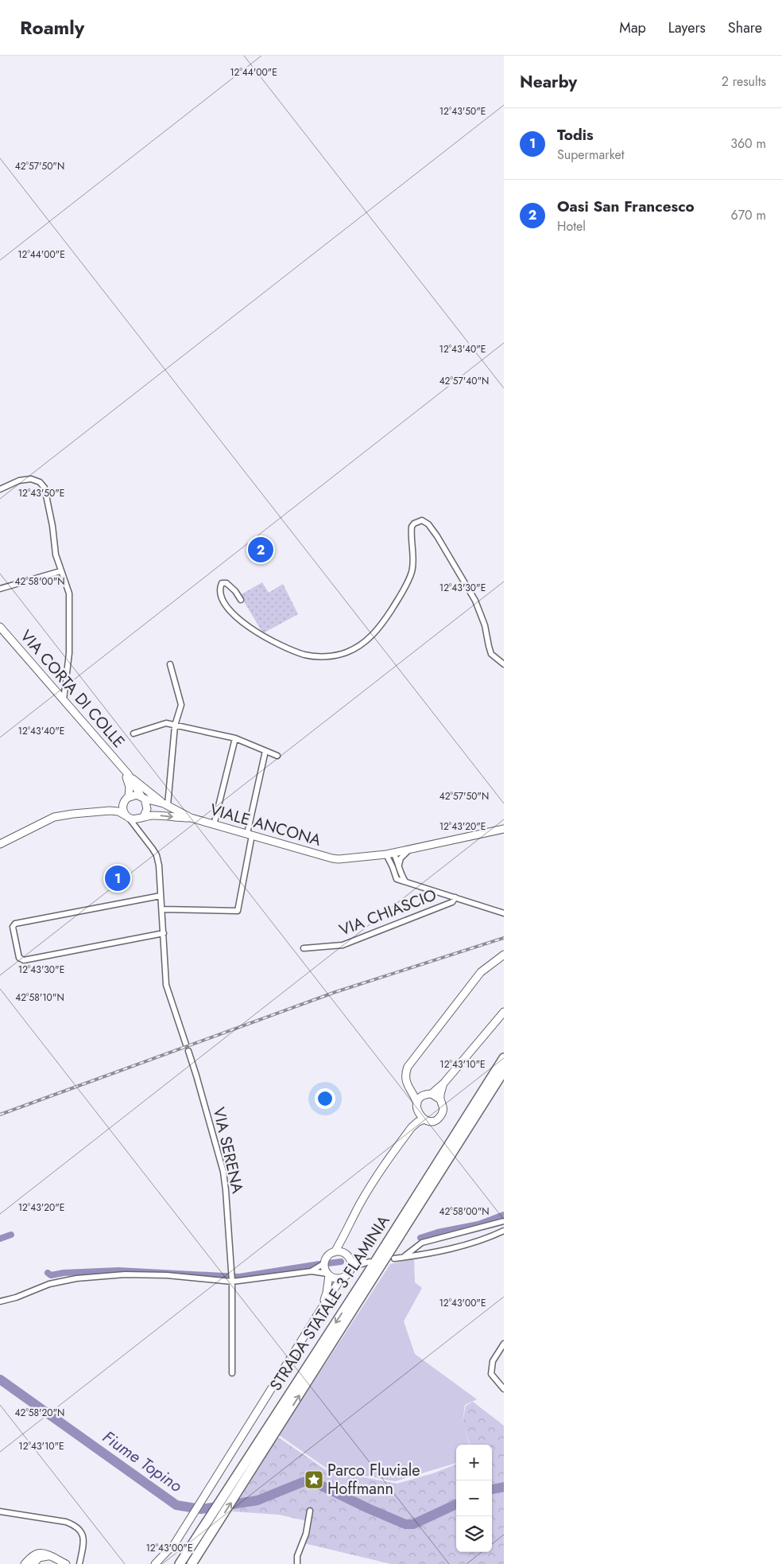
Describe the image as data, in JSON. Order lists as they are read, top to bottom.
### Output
{
  "streets": {
    "highway": ["STRADA STATALE 3 FLAMINIA"],
    "main road": ["VIA CORTA DI COLLE", "VIALE ANCONA"],
    "street": ["VIA CHIASCIO", "VIA SERENA"]
  },
  "crossings": [
    ["VIA CORTA DI COLLE", "VIALE ANCONA"]
  ],
  "water": ["Fiume Topino"],
  "places": {
    "place": ["Parco Fluviale Hoffmann"]
  },
  "page": {
    "header": "Roamly",
    "nav": ["Map", "Layers", "Share"],
    "heading": ["Nearby", "2 results"],
    "list": [
      {
        "mark": "1",
        "name": "Todis",
        "note": "Supermarket",
        "value": "360 m"
      },
      {
        "mark": "2",
        "name": "Oasi San Francesco",
        "note": "Hotel",
        "value": "670 m"
      }
    ],
    "pins": ["2", "1"],
    "map_buttons": ["+", "−"]
  },
  "coordinates": [
    "12°44'00\"E",
    "12°43'50\"E",
    "42°57'50\"N",
    "12°43'40\"E",
    "42°57'40\"N",
    "42°58'00\"N",
    "12°43'30\"E",
    "12°43'20\"E",
    "42°58'10\"N",
    "12°43'10\"E",
    "12°43'00\"E",
    "42°58'20\"N"
  ]
}
